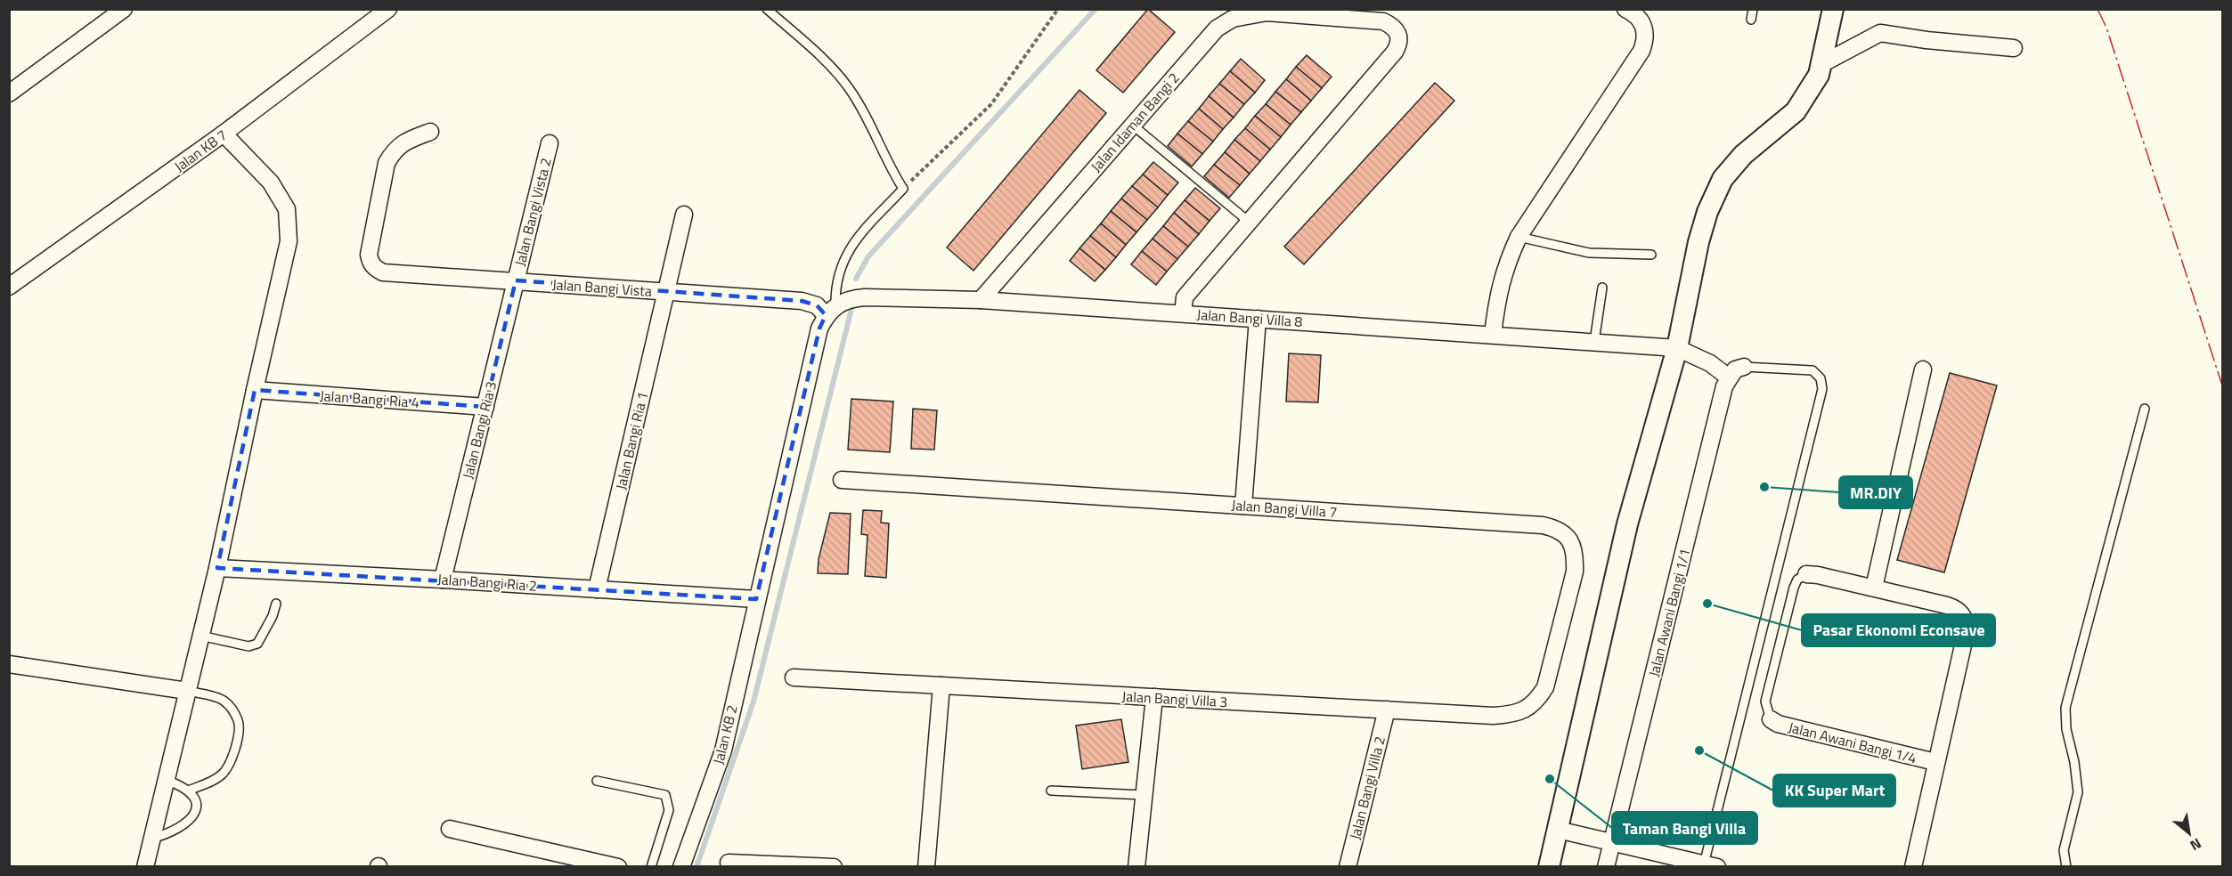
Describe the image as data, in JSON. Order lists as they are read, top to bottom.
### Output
{
  "streets": {
    "street": [
      "Jalan Idaman Bangi 2",
      "Jalan KB 7",
      "Jalan Bangi Vista 2",
      "Jalan Bangi Vista",
      "Jalan Bangi Villa 8",
      "Jalan Bangi Ria 4",
      "Jalan Bangi Ria 3",
      "Jalan Bangi Ria 1",
      "Jalan Bangi Villa 7",
      "Jalan Bangi Ria 2",
      "Jalan Awani Bangi 1/1",
      "Jalan Bangi Villa 3",
      "Jalan KB 2",
      "Jalan Awani Bangi 1/4",
      "Jalan Bangi Villa 2"
    ]
  },
  "crossings": [
    ["Jalan Idaman Bangi 2", "Jalan Bangi Villa 8"],
    ["Jalan Bangi Vista 2", "Jalan Bangi Vista"],
    ["Jalan Bangi Vista 2", "Jalan Bangi Ria 3"],
    ["Jalan Bangi Vista", "Jalan Bangi Villa 8"],
    ["Jalan Bangi Vista", "Jalan Bangi Ria 3"],
    ["Jalan Bangi Vista", "Jalan Bangi Ria 1"],
    ["Jalan Bangi Vista", "Jalan KB 2"],
    ["Jalan Bangi Villa 8", "Jalan KB 2"],
    ["Jalan Bangi Ria 4", "Jalan Bangi Ria 3"],
    ["Jalan Bangi Ria 3", "Jalan Bangi Ria 2"],
    ["Jalan Bangi Ria 1", "Jalan Bangi Ria 2"],
    ["Jalan Bangi Villa 7", "Jalan Bangi Villa 3"],
    ["Jalan Bangi Ria 2", "Jalan KB 2"],
    ["Jalan Bangi Villa 3", "Jalan Bangi Villa 2"]
  ],
  "places": [
    "MR.DIY",
    "Pasar Ekonomi Econsave",
    "KK Super Mart",
    "Taman Bangi Villa"
  ],
  "north": "bottom right"
}
